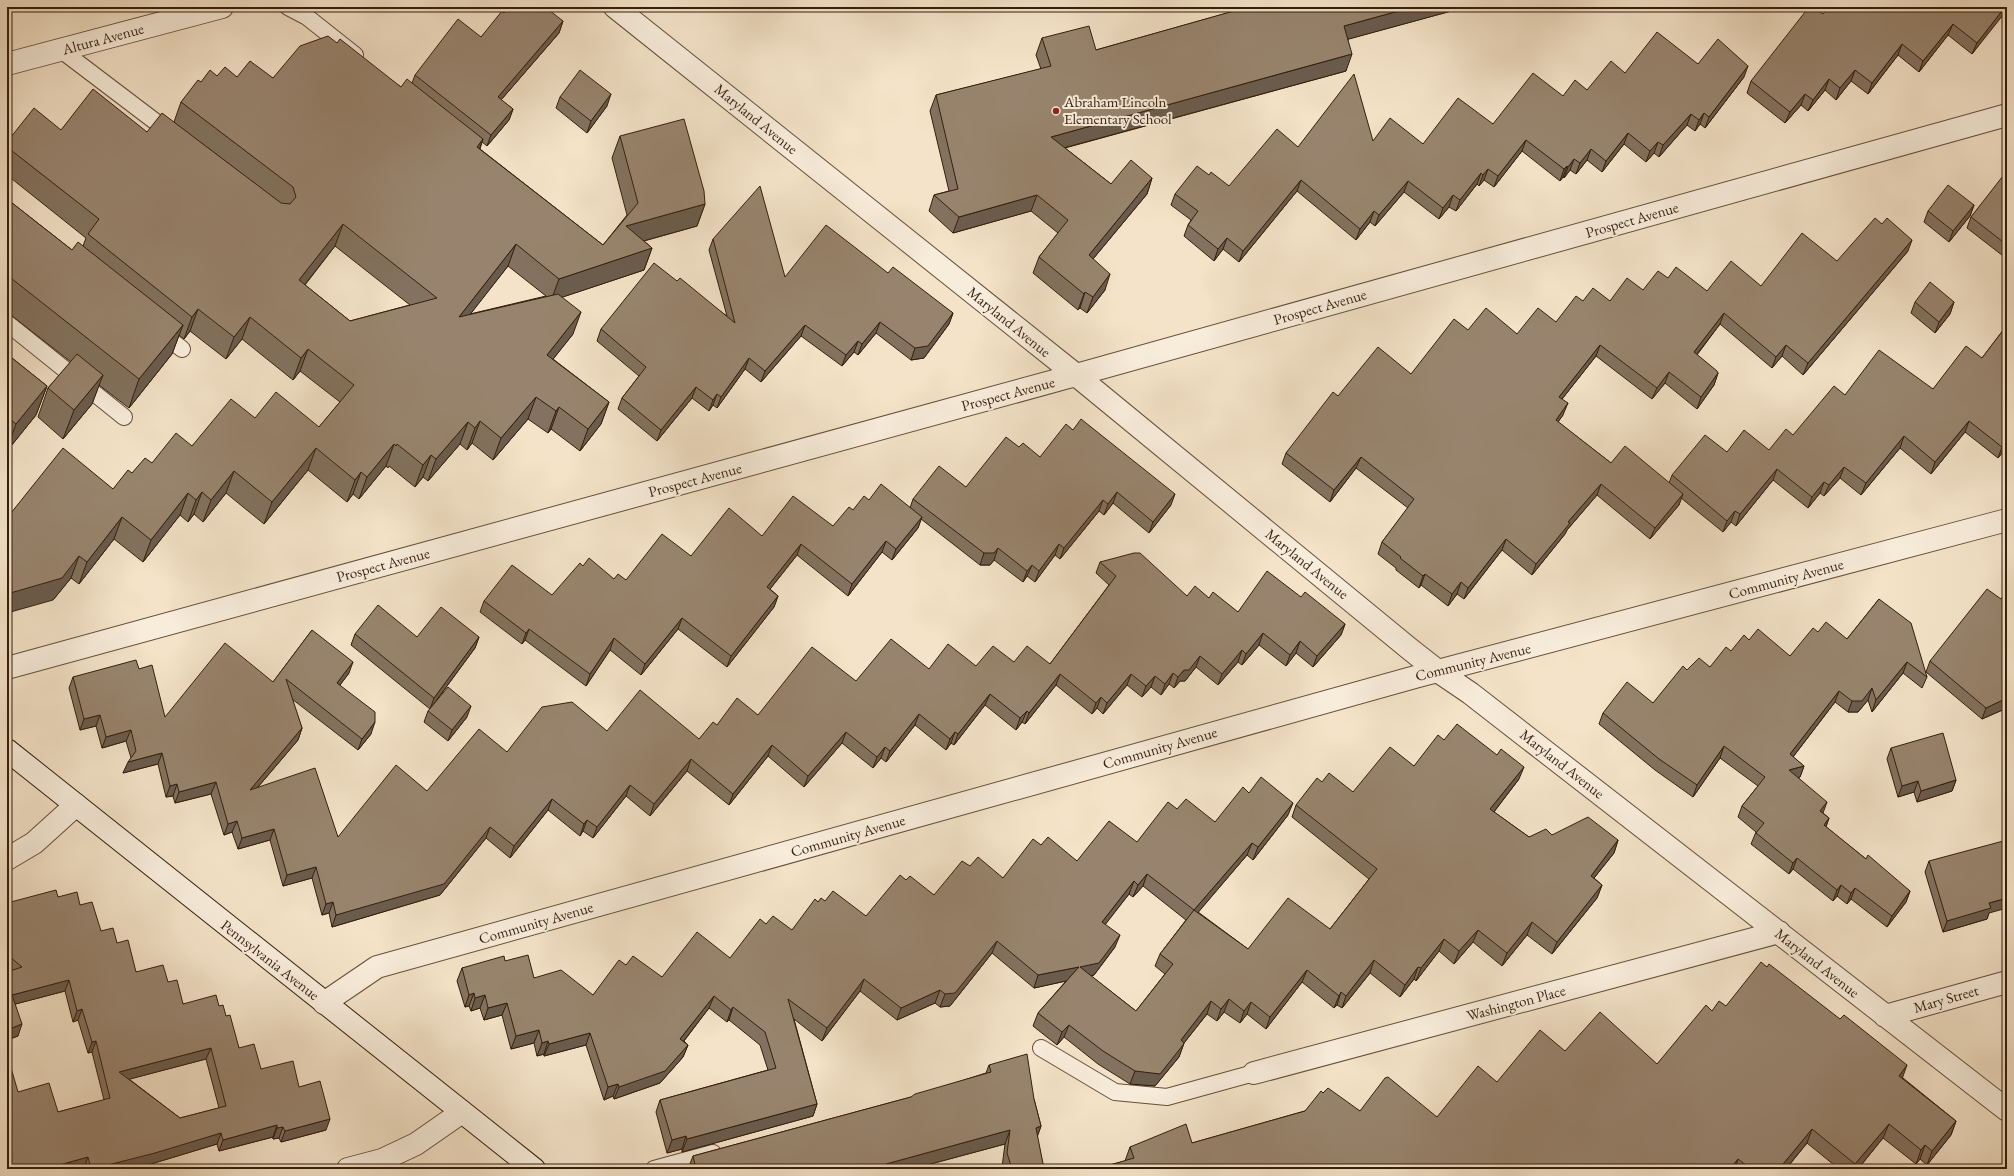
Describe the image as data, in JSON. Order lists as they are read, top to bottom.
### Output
{
  "streets": {
    "street": [
      "Altura Avenue",
      "Maryland Avenue",
      "Prospect Avenue",
      "Community Avenue",
      "Pennsylvania Avenue",
      "Mary Street",
      "Washington Place"
    ]
  },
  "crossings": [
    ["Maryland Avenue", "Prospect Avenue"],
    ["Maryland Avenue", "Community Avenue"],
    ["Maryland Avenue", "Mary Street"],
    ["Maryland Avenue", "Washington Place"],
    ["Community Avenue", "Pennsylvania Avenue"]
  ],
  "places": ["Abraham Lincoln Elementary School"]
}
